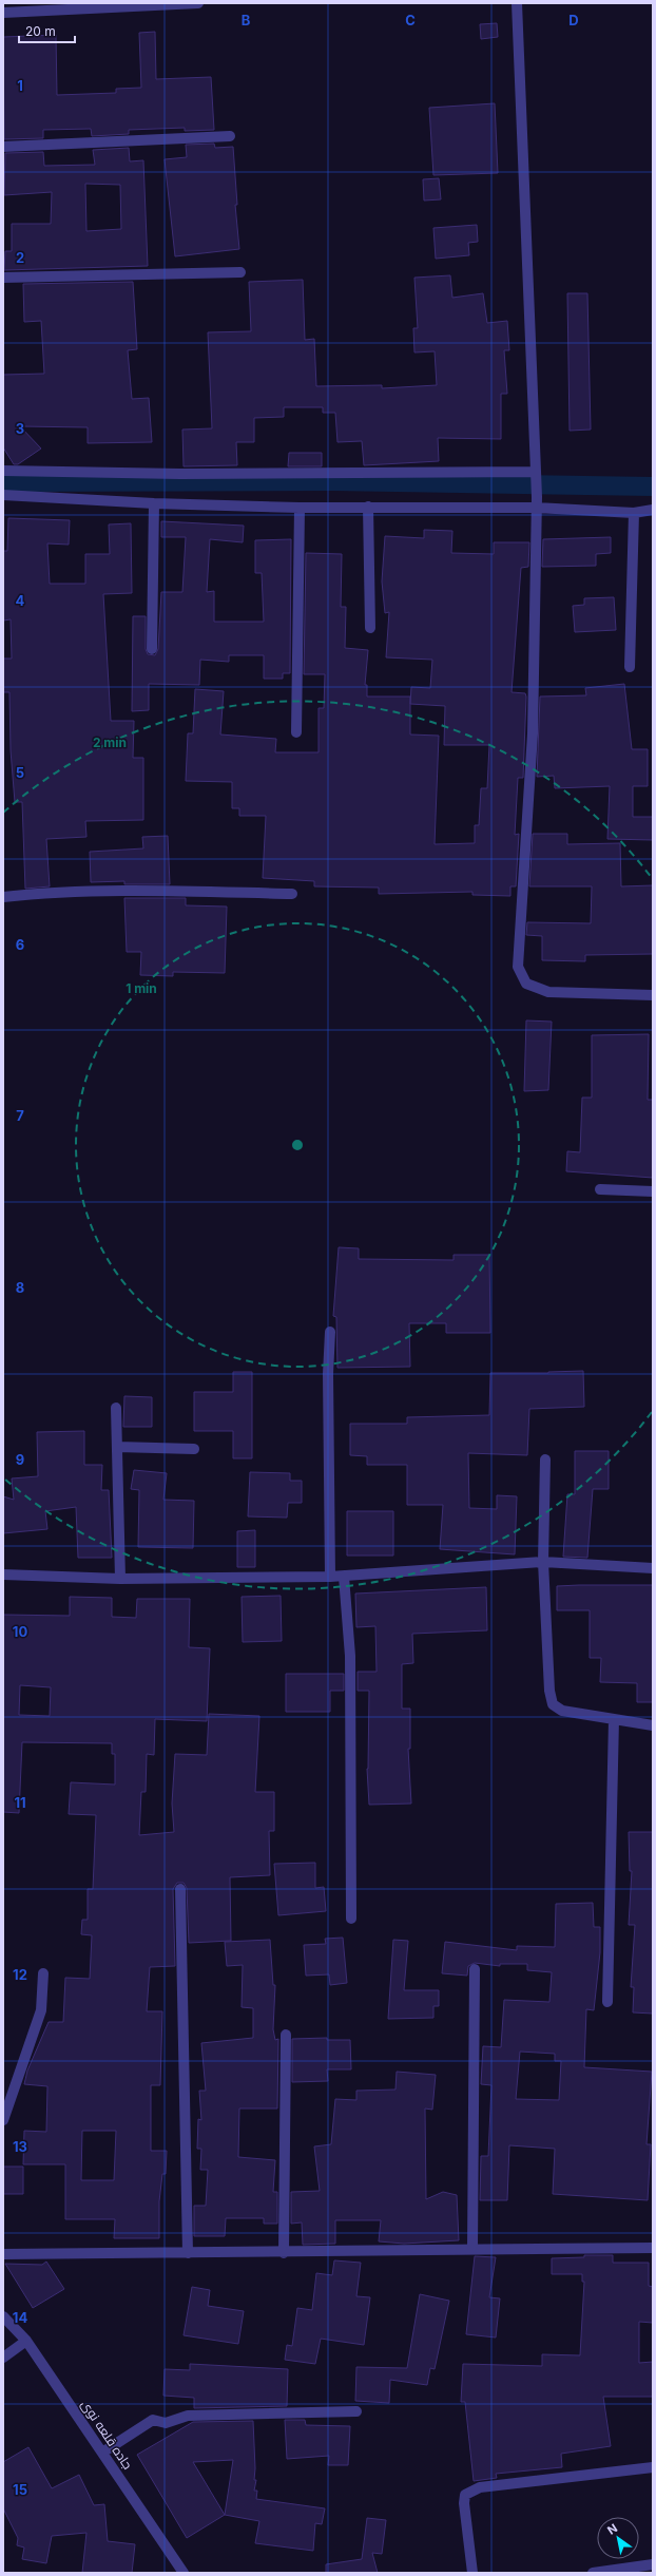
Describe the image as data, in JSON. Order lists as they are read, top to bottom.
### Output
{
  "streets": {
    "street": ["جاده قلعه نوی"]
  },
  "scale_bar": "20 m",
  "north": "top left",
  "grid": {
    "columns": ["B", "C", "D"],
    "rows": [
      "1",
      "2",
      "3",
      "4",
      "5",
      "6",
      "7",
      "8",
      "9",
      "10",
      "11",
      "12",
      "13",
      "14",
      "15"
    ]
  },
  "rings": ["2 min", "1 min"]
}
